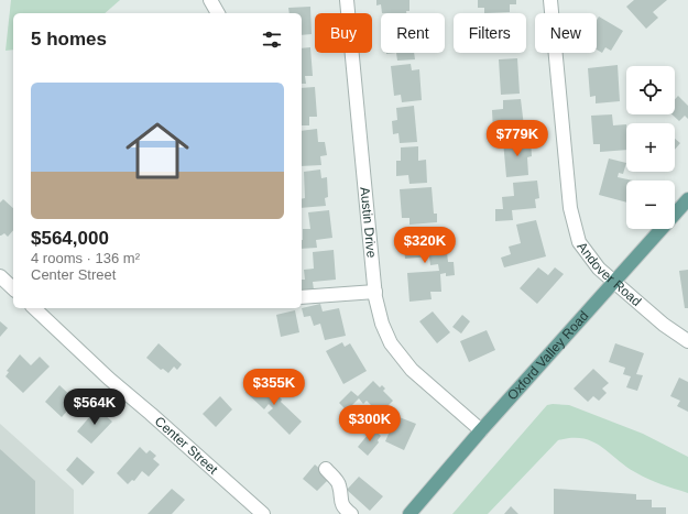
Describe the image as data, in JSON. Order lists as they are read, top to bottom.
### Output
{
  "streets": {
    "main road": ["Oxford Valley Road"],
    "street": ["Austin Drive", "Andover Road", "Center Street"]
  },
  "crossings": [
    ["Austin Drive", "Oxford Valley Road"],
    ["Andover Road", "Oxford Valley Road"]
  ],
  "page": {
    "chip": [
      "Buy",
      "Rent",
      "Filters",
      "New"
    ],
    "heading": "5 homes",
    "map_buttons": ["+", "−"],
    "list": [
      {
        "name": "$564,000",
        "note": "4 rooms · 136 m² · Center Street"
      }
    ],
    "price": [
      "$779K",
      "$320K",
      "$355K",
      "$564K",
      "$300K"
    ]
  }
}
